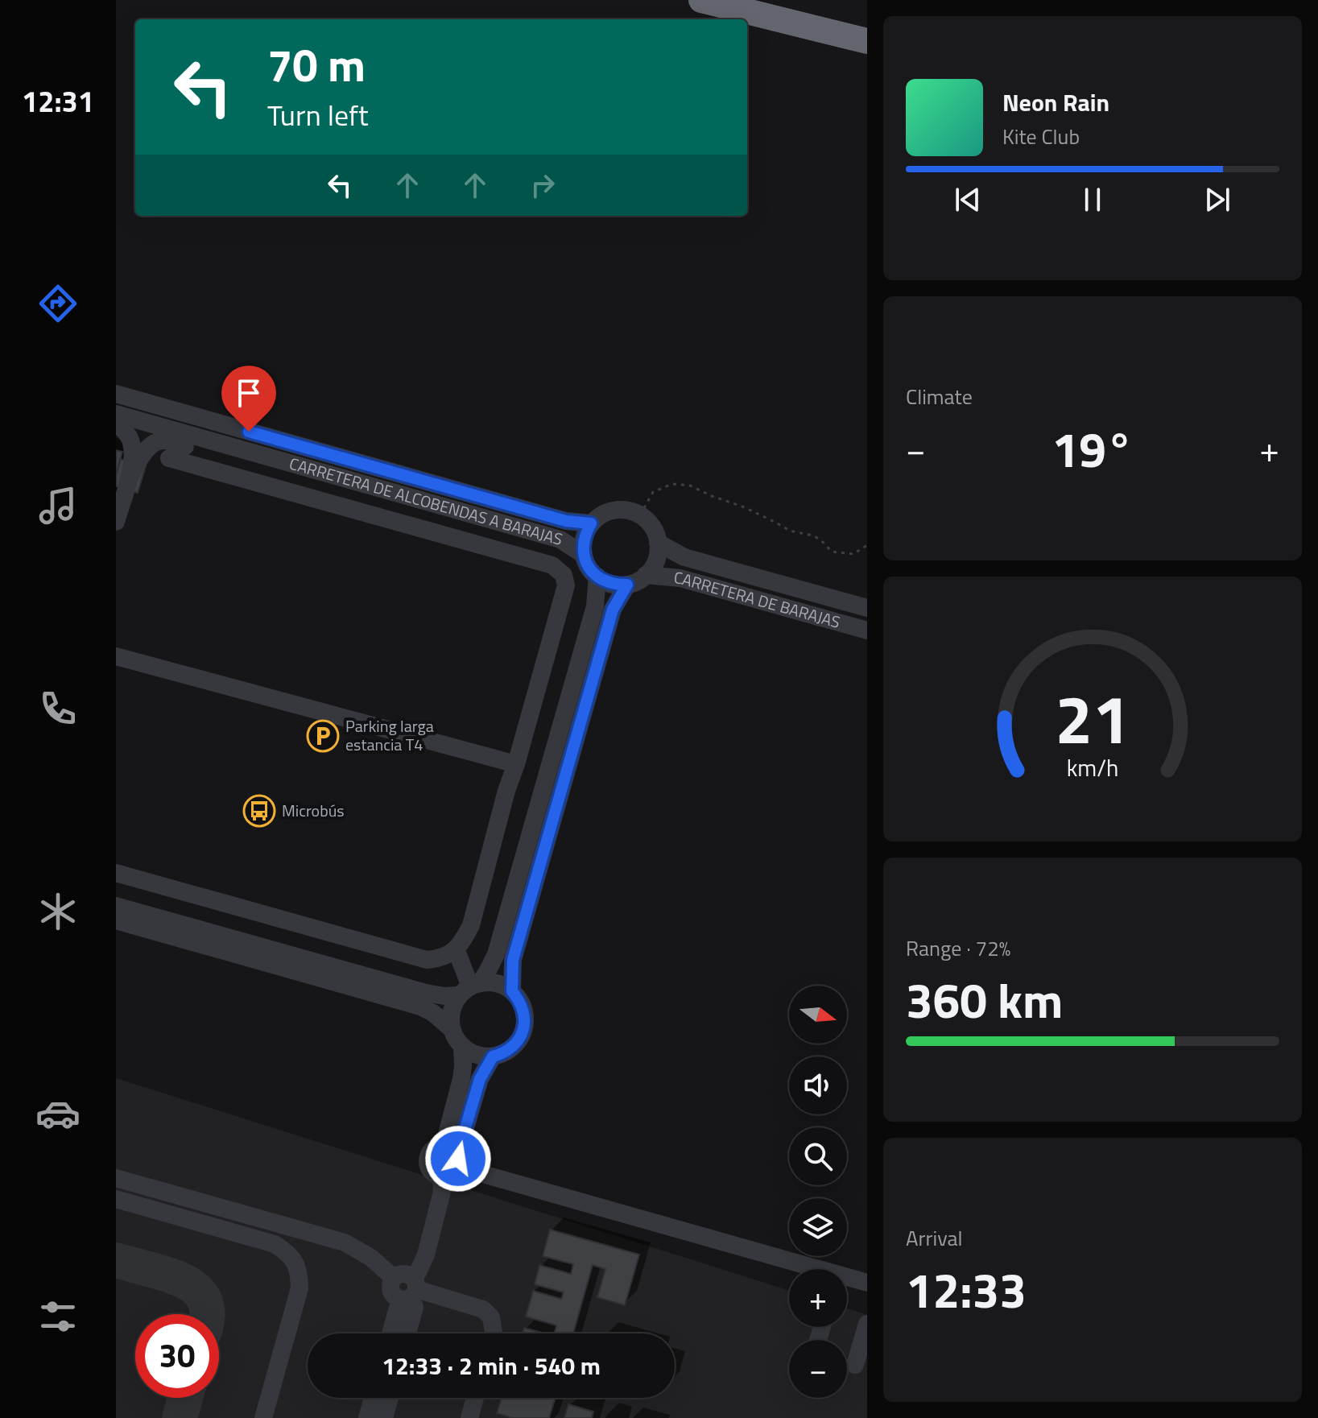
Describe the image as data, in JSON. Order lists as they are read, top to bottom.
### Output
{
  "streets": {
    "street": ["CARRETERA DE ALCOBENDAS A BARAJAS", "CARRETERA DE BARAJAS"]
  },
  "crossings": [
    ["CARRETERA DE ALCOBENDAS A BARAJAS", "CARRETERA DE BARAJAS"]
  ],
  "places": {
    "parking": ["Parking larga estancia T4"],
    "bus stop": ["Microbús"]
  },
  "north": "right",
  "page": {
    "tabs": "12:31",
    "turn": ["70 m", "Turn left"],
    "song": ["Neon Rain", "Kite Club"],
    "tile": [
      "Climate",
      ["Range · 72%", "360 km"],
      ["Arrival", "12:33"]
    ],
    "heat": ["−", "19°", "+"],
    "map_buttons": ["+", "−"],
    "limit": "30",
    "trip": "12:33 · 2 min · 540 m",
    "gauge": ["21", "km/h"]
  }
}
